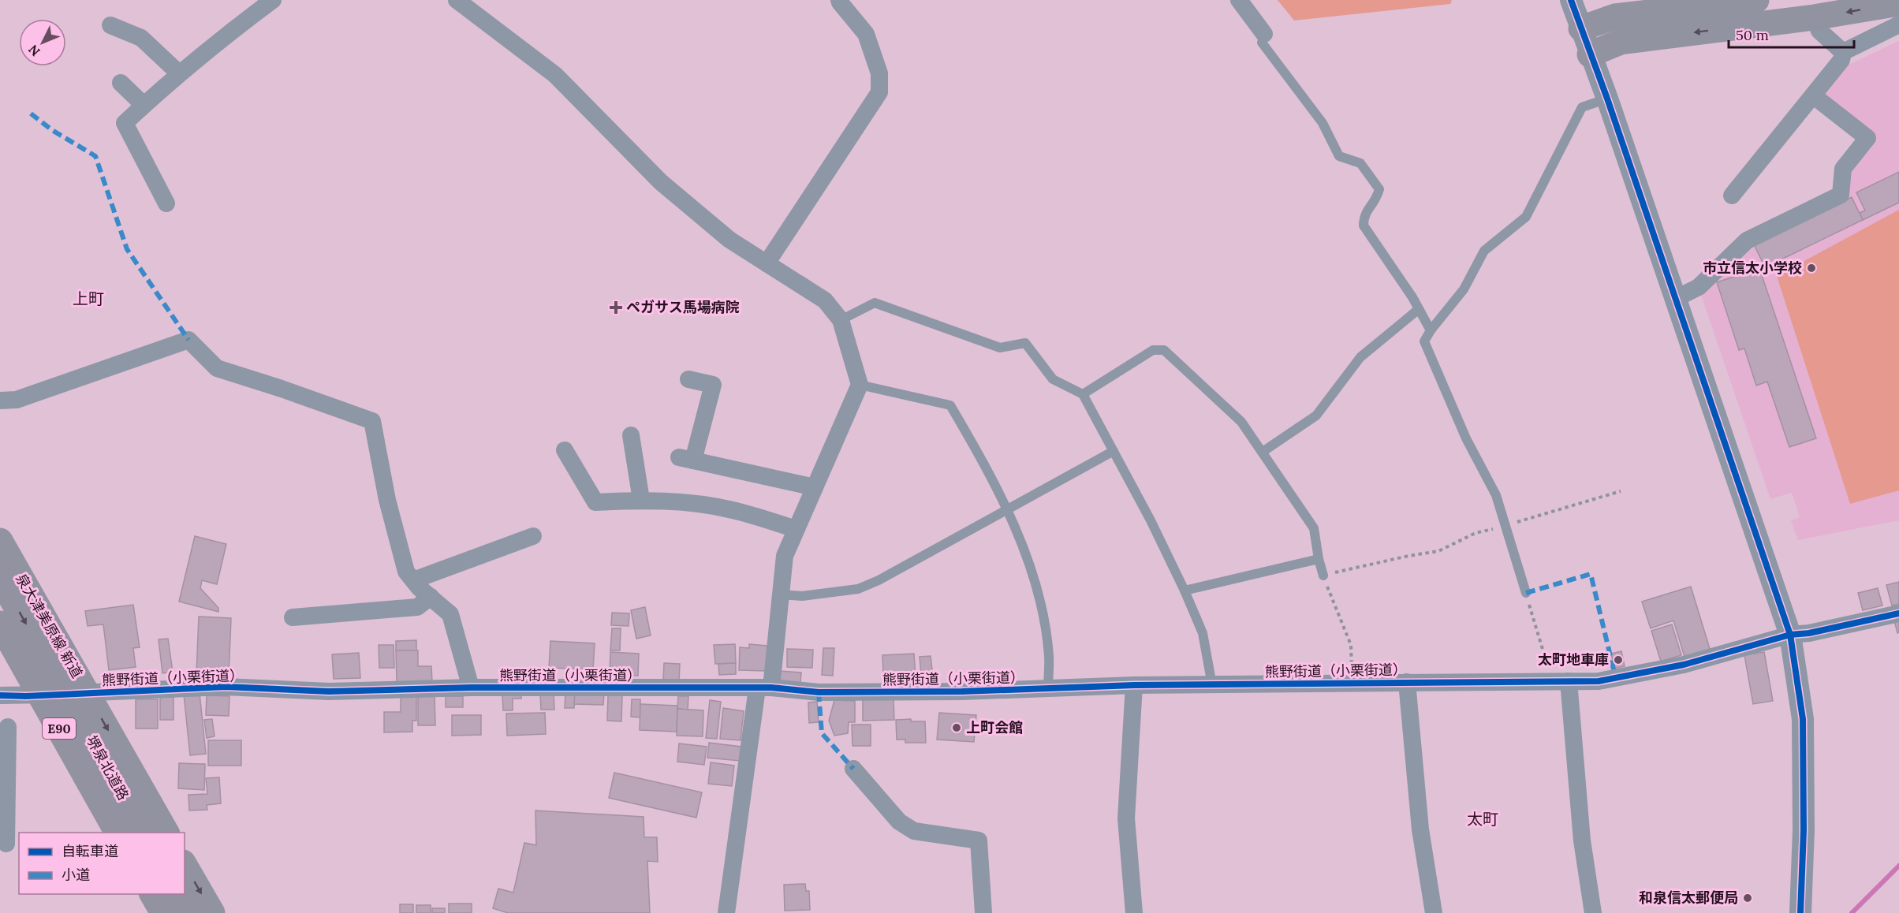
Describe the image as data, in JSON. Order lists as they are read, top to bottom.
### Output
{
  "streets": {
    "highway": ["E90", "堺泉北道路"],
    "main road": ["泉大津美原線 新道"],
    "street": ["熊野街道（小栗街道）"]
  },
  "crossings": [
    ["泉大津美原線 新道", "熊野街道（小栗街道）"]
  ],
  "districts": ["上町", "太町"],
  "places": {
    "other": [
      "市立信太小学校",
      "太町地車庫",
      "上町会館",
      "和泉信太郵便局"
    ],
    "health": ["ペガサス馬場病院"]
  },
  "legend": ["自転車道", "小道"],
  "scale_bar": "50 m",
  "north": "bottom left"
}
